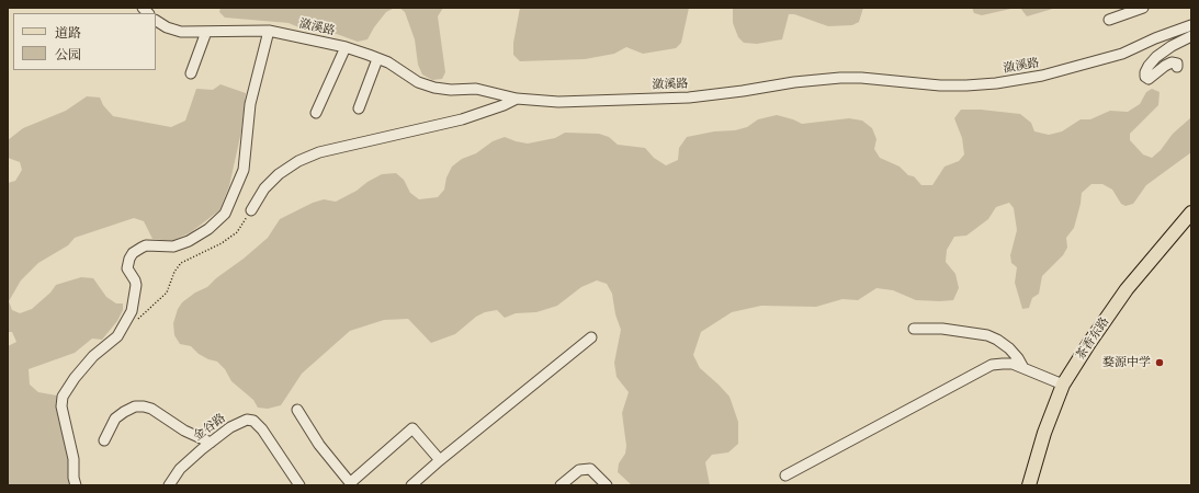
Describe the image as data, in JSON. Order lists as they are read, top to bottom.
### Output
{
  "streets": {
    "main road": ["茶香东路"],
    "street": ["潋溪路", "金谷路"]
  },
  "places": ["婺源中学"],
  "legend": ["道路", "公园"]
}
